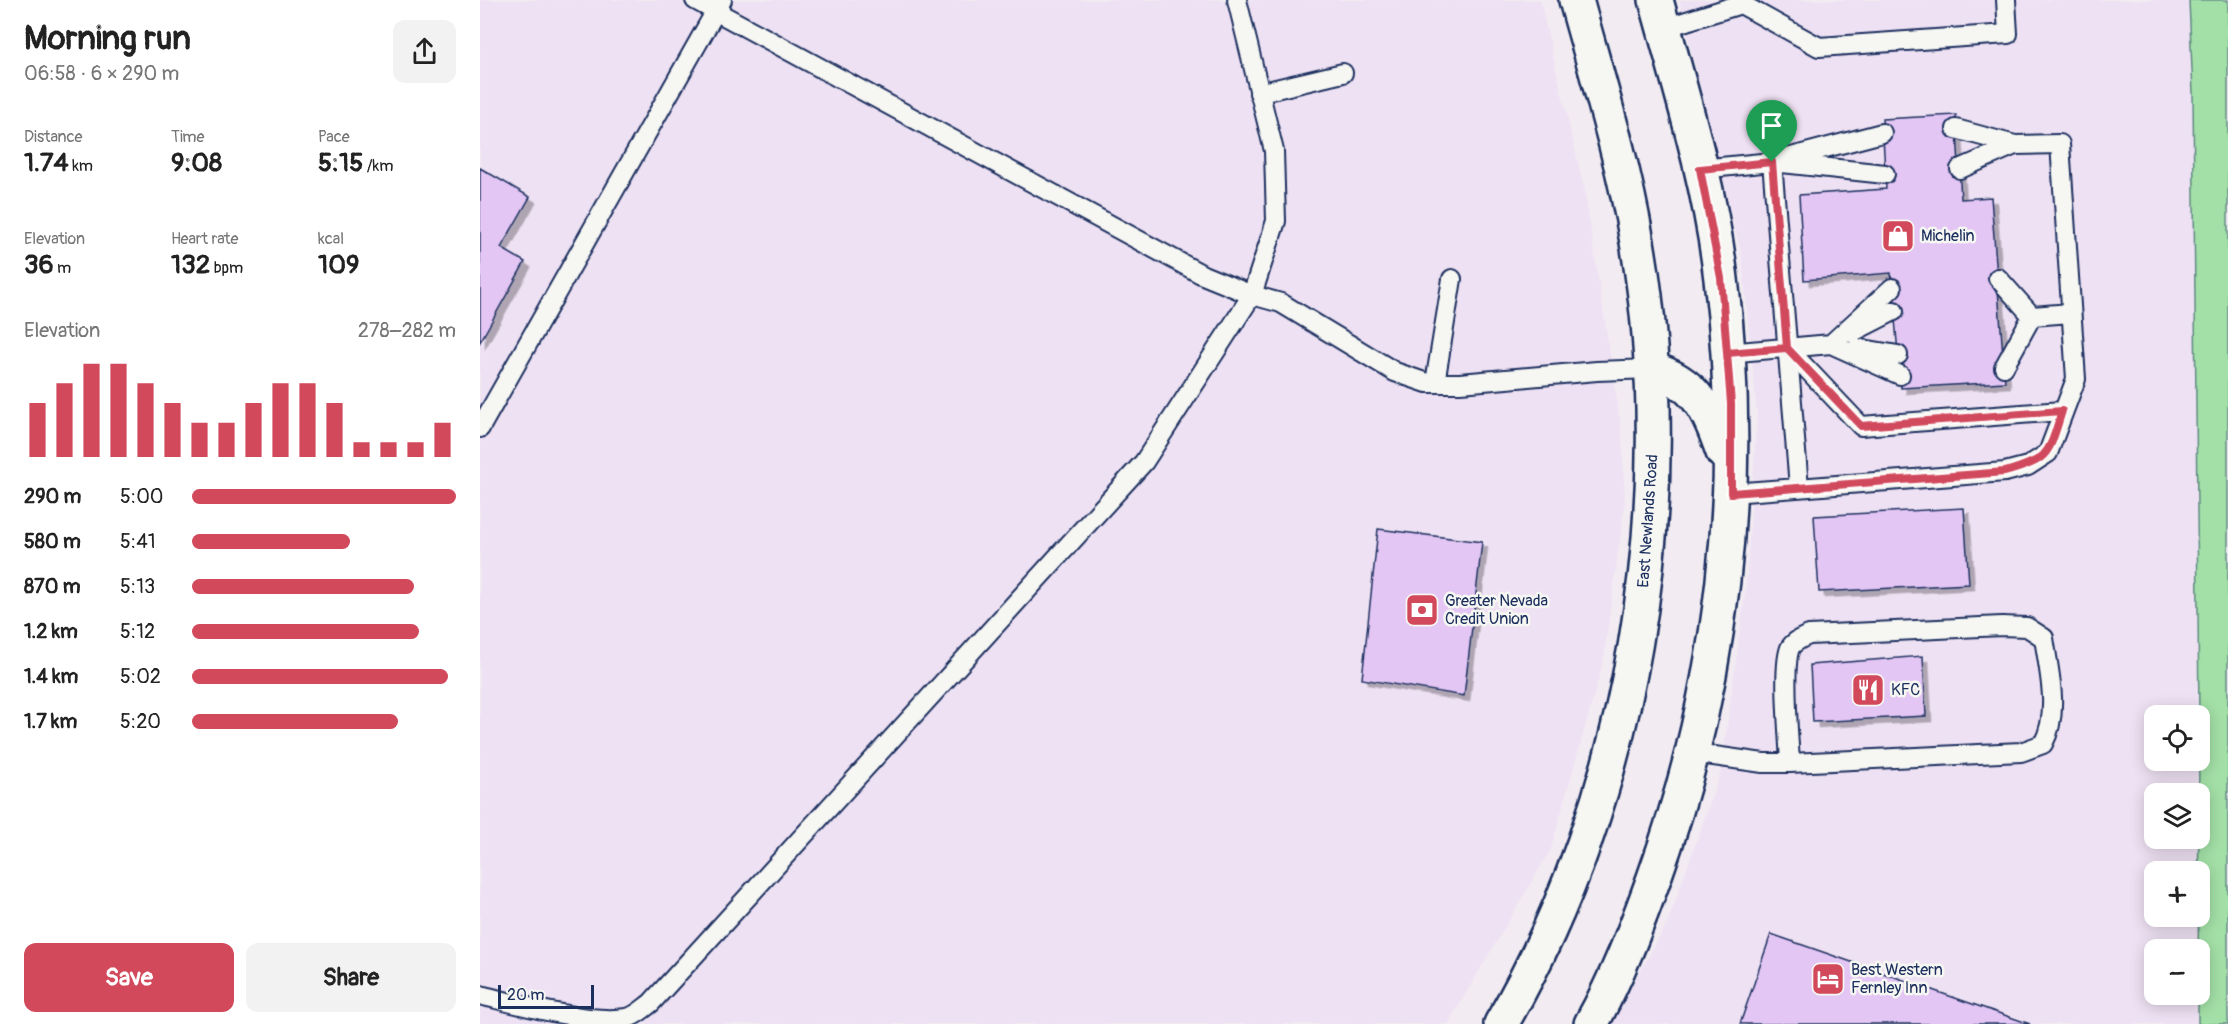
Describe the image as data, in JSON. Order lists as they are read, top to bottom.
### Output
{
  "streets": {
    "street": ["East Newlands Road"]
  },
  "places": {
    "shop": ["Michelin"],
    "bank": ["Greater Nevada Credit Union"],
    "restaurant": ["KFC"],
    "hotel": ["Best Western Fernley Inn"]
  },
  "scale_bar": "20 m",
  "page": {
    "heading": ["Morning run", "06:58 · 6 × 290 m"],
    "stats": [
      ["Distance", "1.74 km"],
      ["Time", "9:08"],
      ["Pace", "5:15 /km"],
      ["Elevation", "36 m"],
      ["Heart rate", "132 bpm"],
      ["kcal", "109"]
    ],
    "chart": ["Elevation", "278–282 m"],
    "list": [
      {
        "name": "290 m",
        "note": "5:00"
      },
      {
        "name": "580 m",
        "note": "5:41"
      },
      {
        "name": "870 m",
        "note": "5:13"
      },
      {
        "name": "1.2 km",
        "note": "5:12"
      },
      {
        "name": "1.4 km",
        "note": "5:02"
      },
      {
        "name": "1.7 km",
        "note": "5:20"
      }
    ],
    "map_buttons": ["+", "−"],
    "buttons": ["Save", "Share"],
    "scale": "20 m"
  }
}
